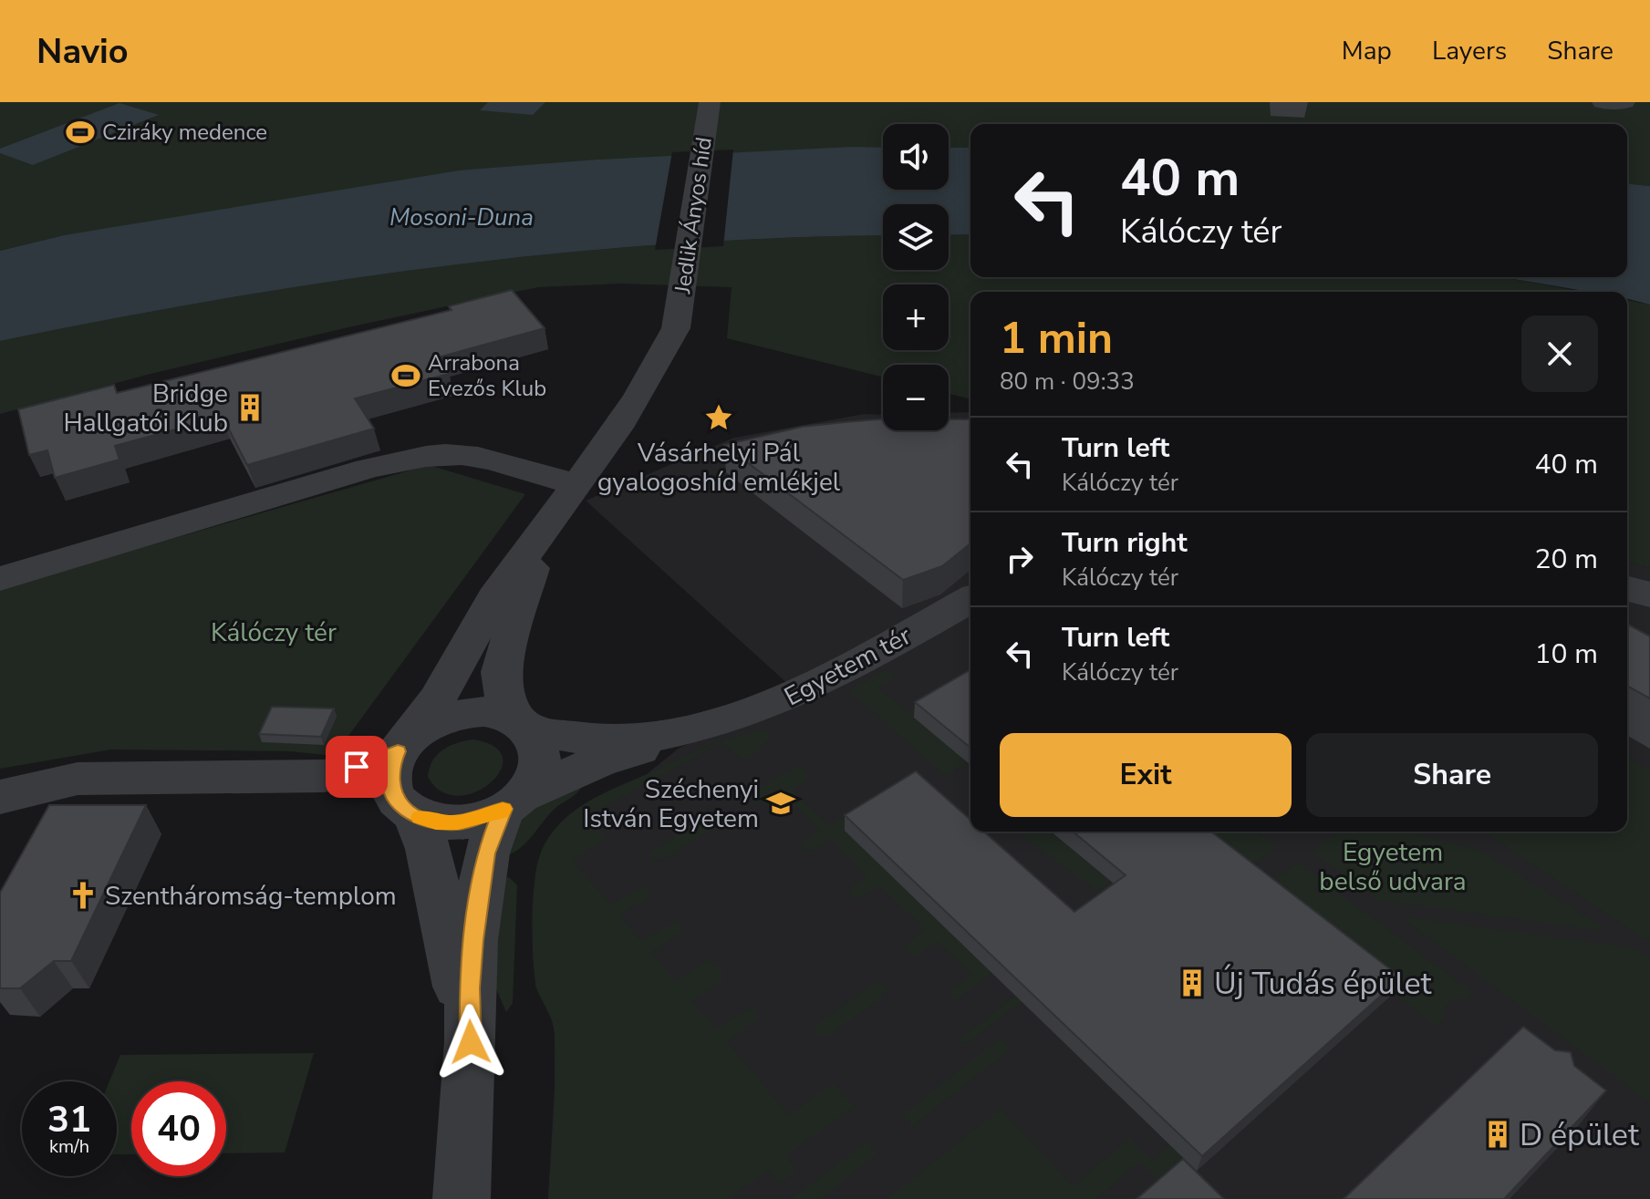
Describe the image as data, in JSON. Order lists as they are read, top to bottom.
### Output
{
  "streets": {
    "street": ["Jedlik Ányos híd", "Egyetem tér"]
  },
  "water": ["Mosoni-Duna"],
  "parks": ["Kálóczy tér", "Egyetem belső udvara"],
  "places": {
    "sports": ["Cziráky medence", "Arrabona Evezős Klub"],
    "building": ["Bridge Hallgatói Klub", "Új Tudás épület", "D épület"],
    "place": ["Vásárhelyi Pál gyalogoshíd emlékjel"],
    "school or university": ["Széchenyi István Egyetem"],
    "church": ["Szentháromság-templom"]
  },
  "page": {
    "header": "Navio",
    "nav": ["Map", "Layers", "Share"],
    "map_buttons": ["+", "−"],
    "turn": ["40 m", "Kálóczy tér"],
    "heading": ["1 min", "80 m · 09:33"],
    "list": [
      {
        "name": "Turn left",
        "note": "Kálóczy tér",
        "value": "40 m"
      },
      {
        "name": "Turn right",
        "note": "Kálóczy tér",
        "value": "20 m"
      },
      {
        "name": "Turn left",
        "note": "Kálóczy tér",
        "value": "10 m"
      }
    ],
    "buttons": ["Exit", "Share"],
    "speed": "31 km/h",
    "limit": "40"
  }
}
